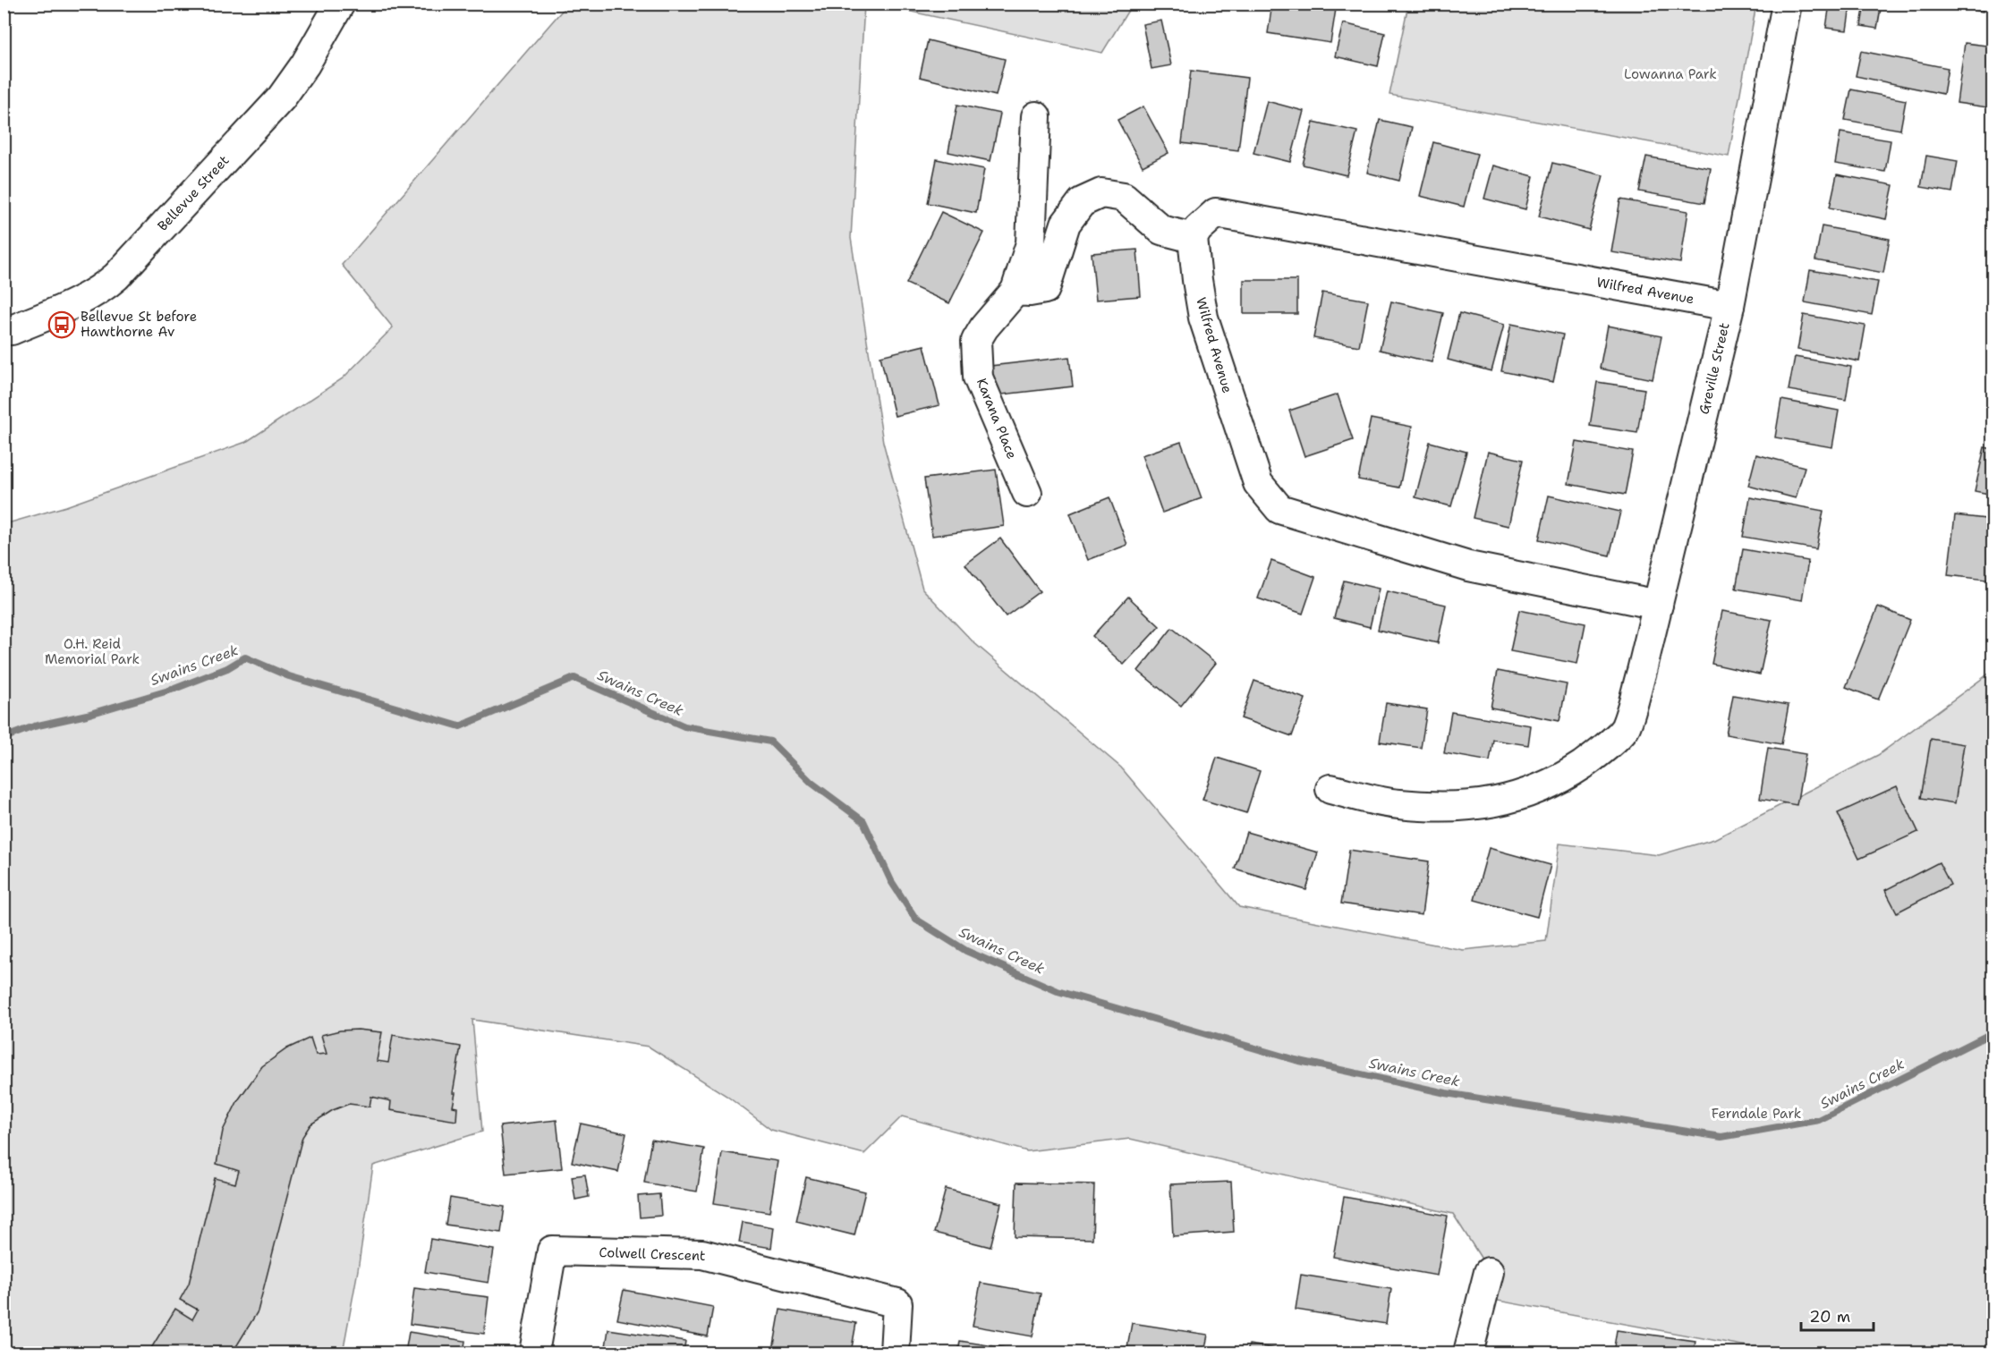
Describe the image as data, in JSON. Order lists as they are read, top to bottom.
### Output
{
  "streets": {
    "street": [
      "Bellevue Street",
      "Wilfred Avenue",
      "Greville Street",
      "Karana Place",
      "Colwell Crescent"
    ]
  },
  "crossings": [
    ["Wilfred Avenue", "Greville Street"]
  ],
  "water": ["Swains Creek"],
  "parks": ["Lowanna Park", "O.H. Reid Memorial Park", "Ferndale Park"],
  "places": {
    "bus stop": ["Bellevue St before Hawthorne Av"]
  },
  "scale_bar": "20 m"
}
